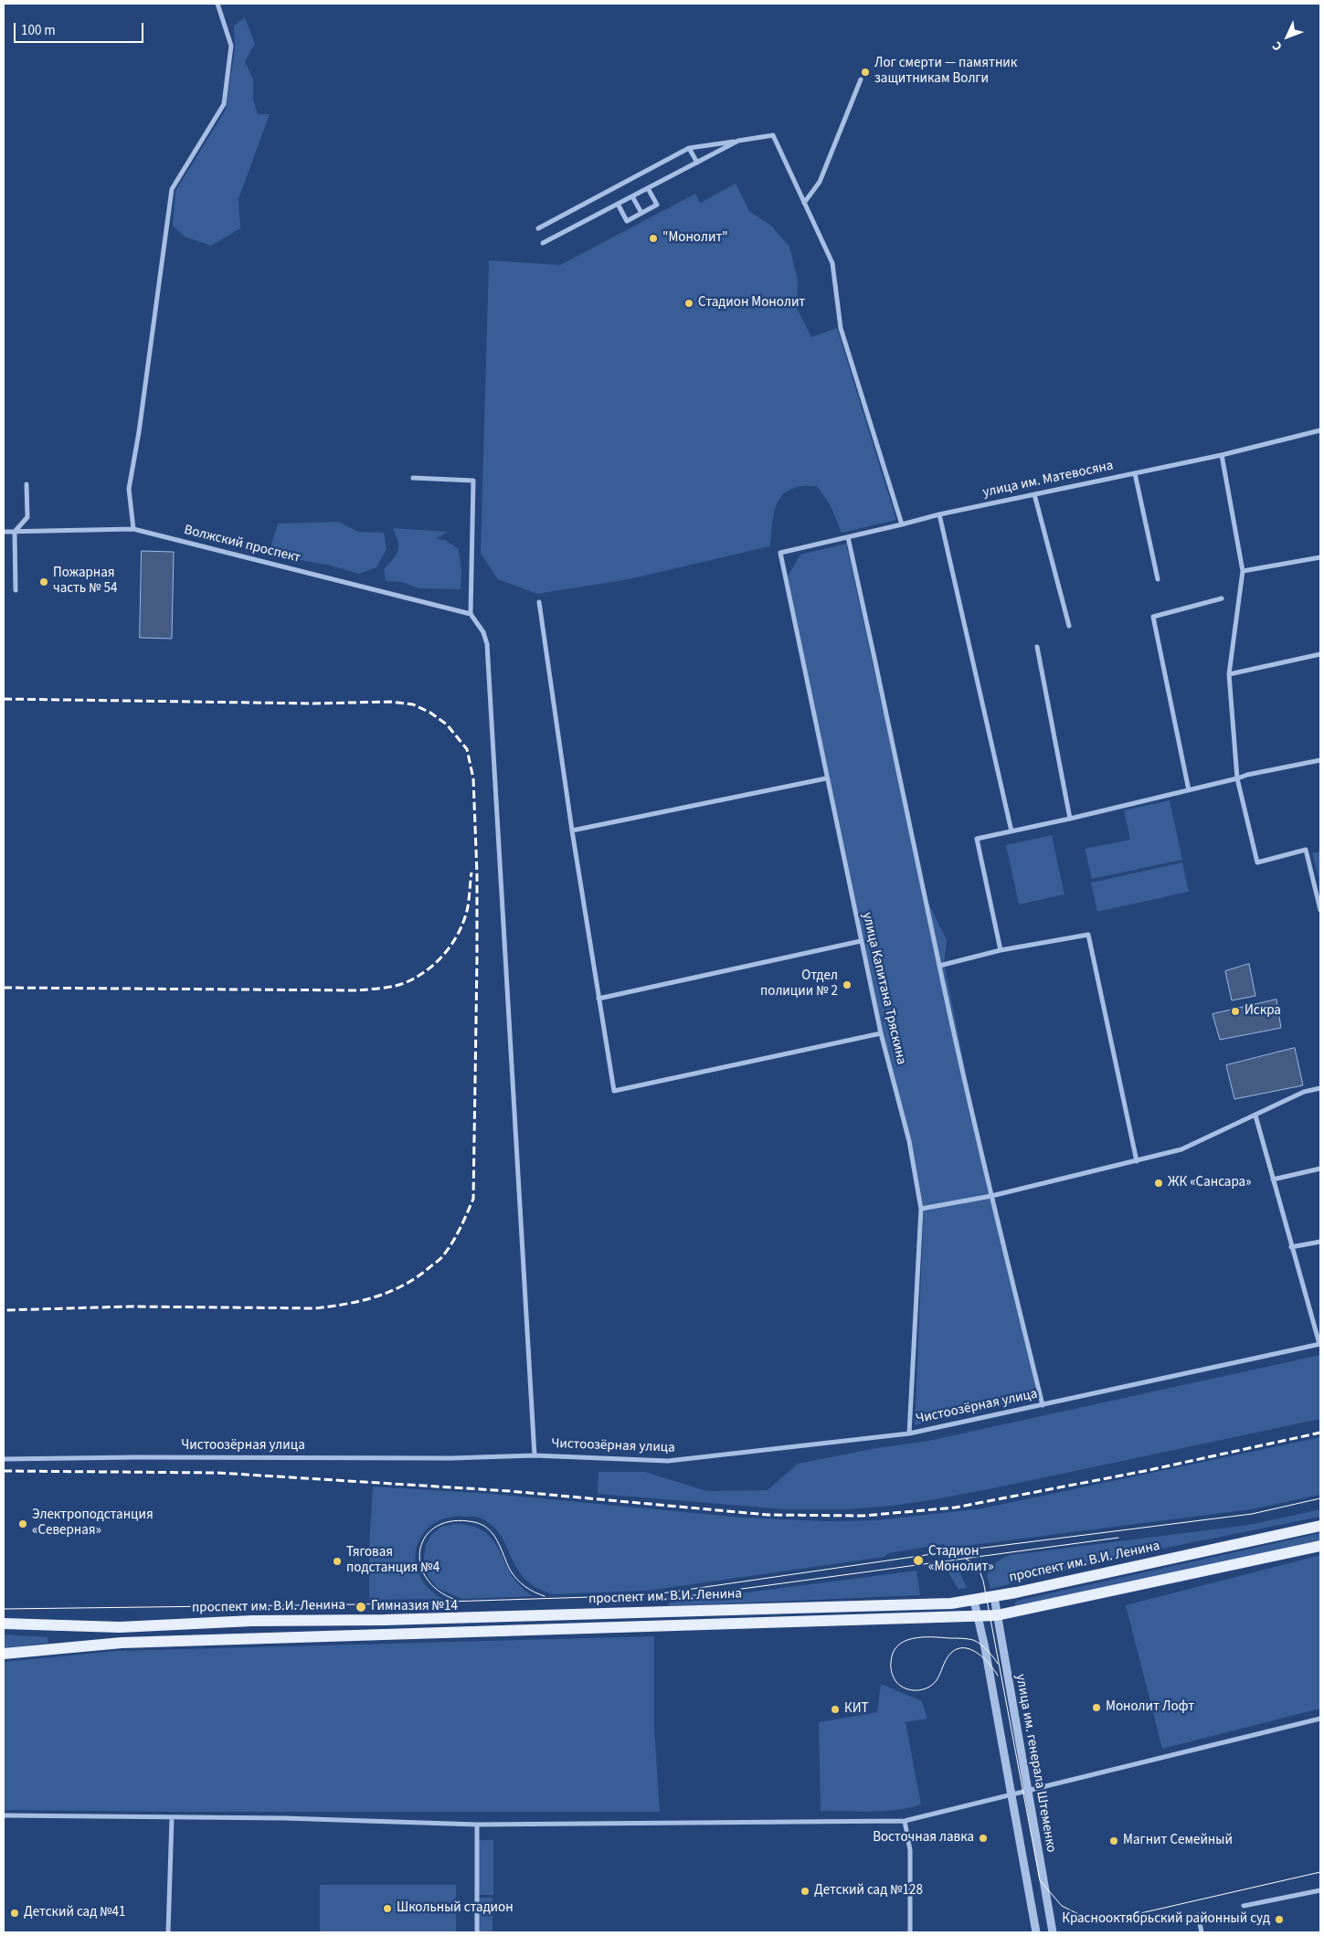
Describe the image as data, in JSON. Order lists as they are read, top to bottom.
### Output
{
  "streets": {
    "main road": ["проспект им. В.И. Ленина"],
    "street": [
      "улица им. Матевосяна",
      "Волжский проспект",
      "улица Капитана Тряскина",
      "Чистоозёрная улица",
      "улица им. генерала Штеменко"
    ]
  },
  "crossings": [
    ["улица им. Матевосяна", "улица Капитана Тряскина"],
    ["улица Капитана Тряскина", "Чистоозёрная улица"],
    ["проспект им. В.И. Ленина", "улица им. генерала Штеменко"]
  ],
  "places": [
    "Лог смерти — памятник защитникам Волги",
    "\"Монолит\"",
    "Стадион Монолит",
    "Пожарная часть № 54",
    "Отдел полиции № 2",
    "Искра",
    "ЖК «Сансара»",
    "Электроподстанция «Северная»",
    "Стадион «Монолит»",
    "Тяговая подстанция №4",
    "Гимназия №14",
    "Монолит Лофт",
    "КИТ",
    "Восточная лавка",
    "Магнит Семейный",
    "Детский сад №128",
    "Школьный стадион",
    "Детский сад №41",
    "Краснооктябрьский районный суд"
  ],
  "scale_bar": "100 m",
  "north": "bottom left"
}
